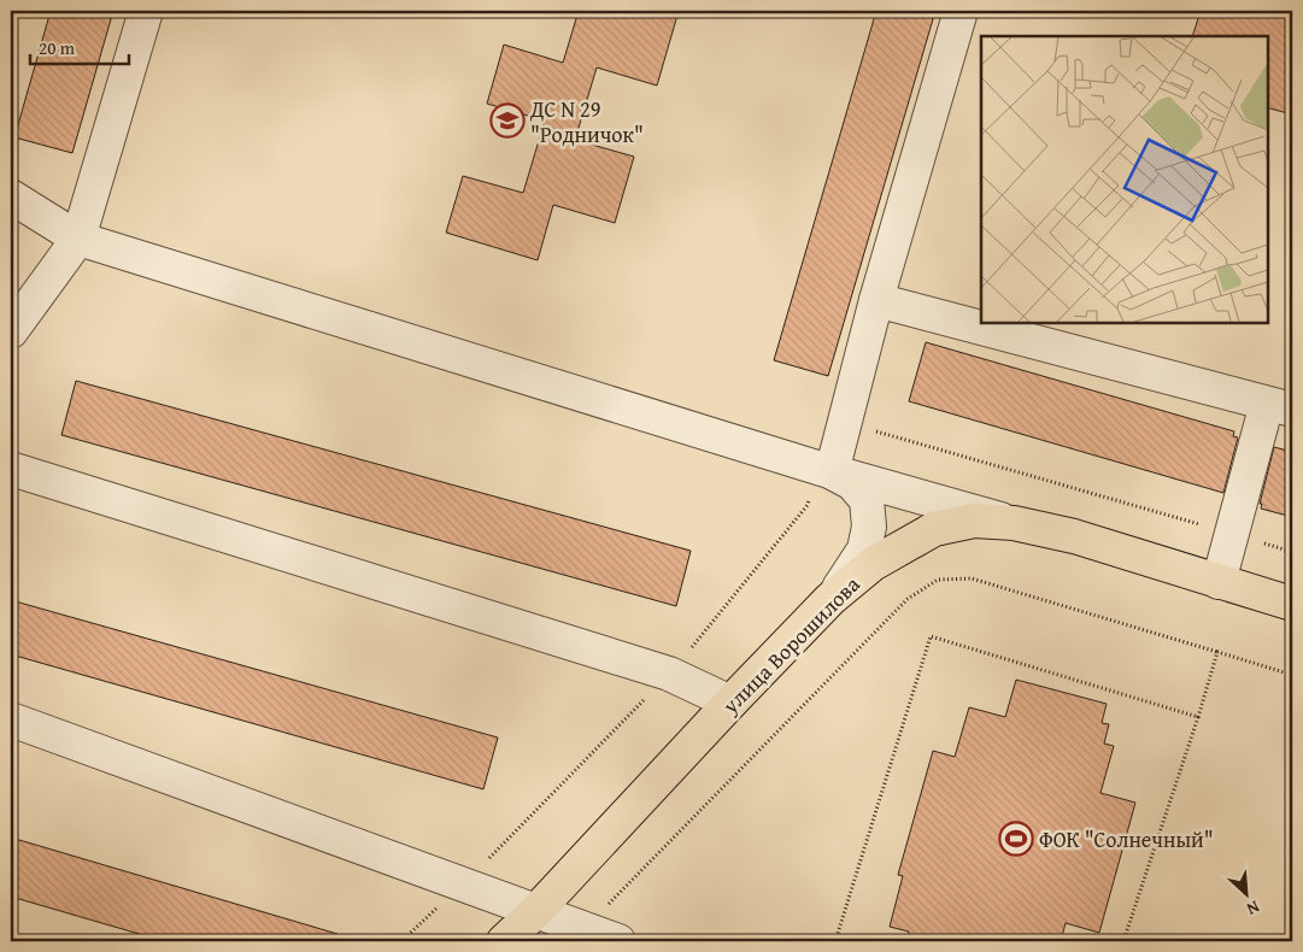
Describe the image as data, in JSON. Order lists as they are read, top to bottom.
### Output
{
  "streets": {
    "main road": ["улица Ворошилова"]
  },
  "places": {
    "school or university": ["ДС N 29 \"Родничок\""],
    "sports": ["ФОК \"Солнечный\""]
  },
  "scale_bar": "20 m",
  "north": "bottom right"
}
